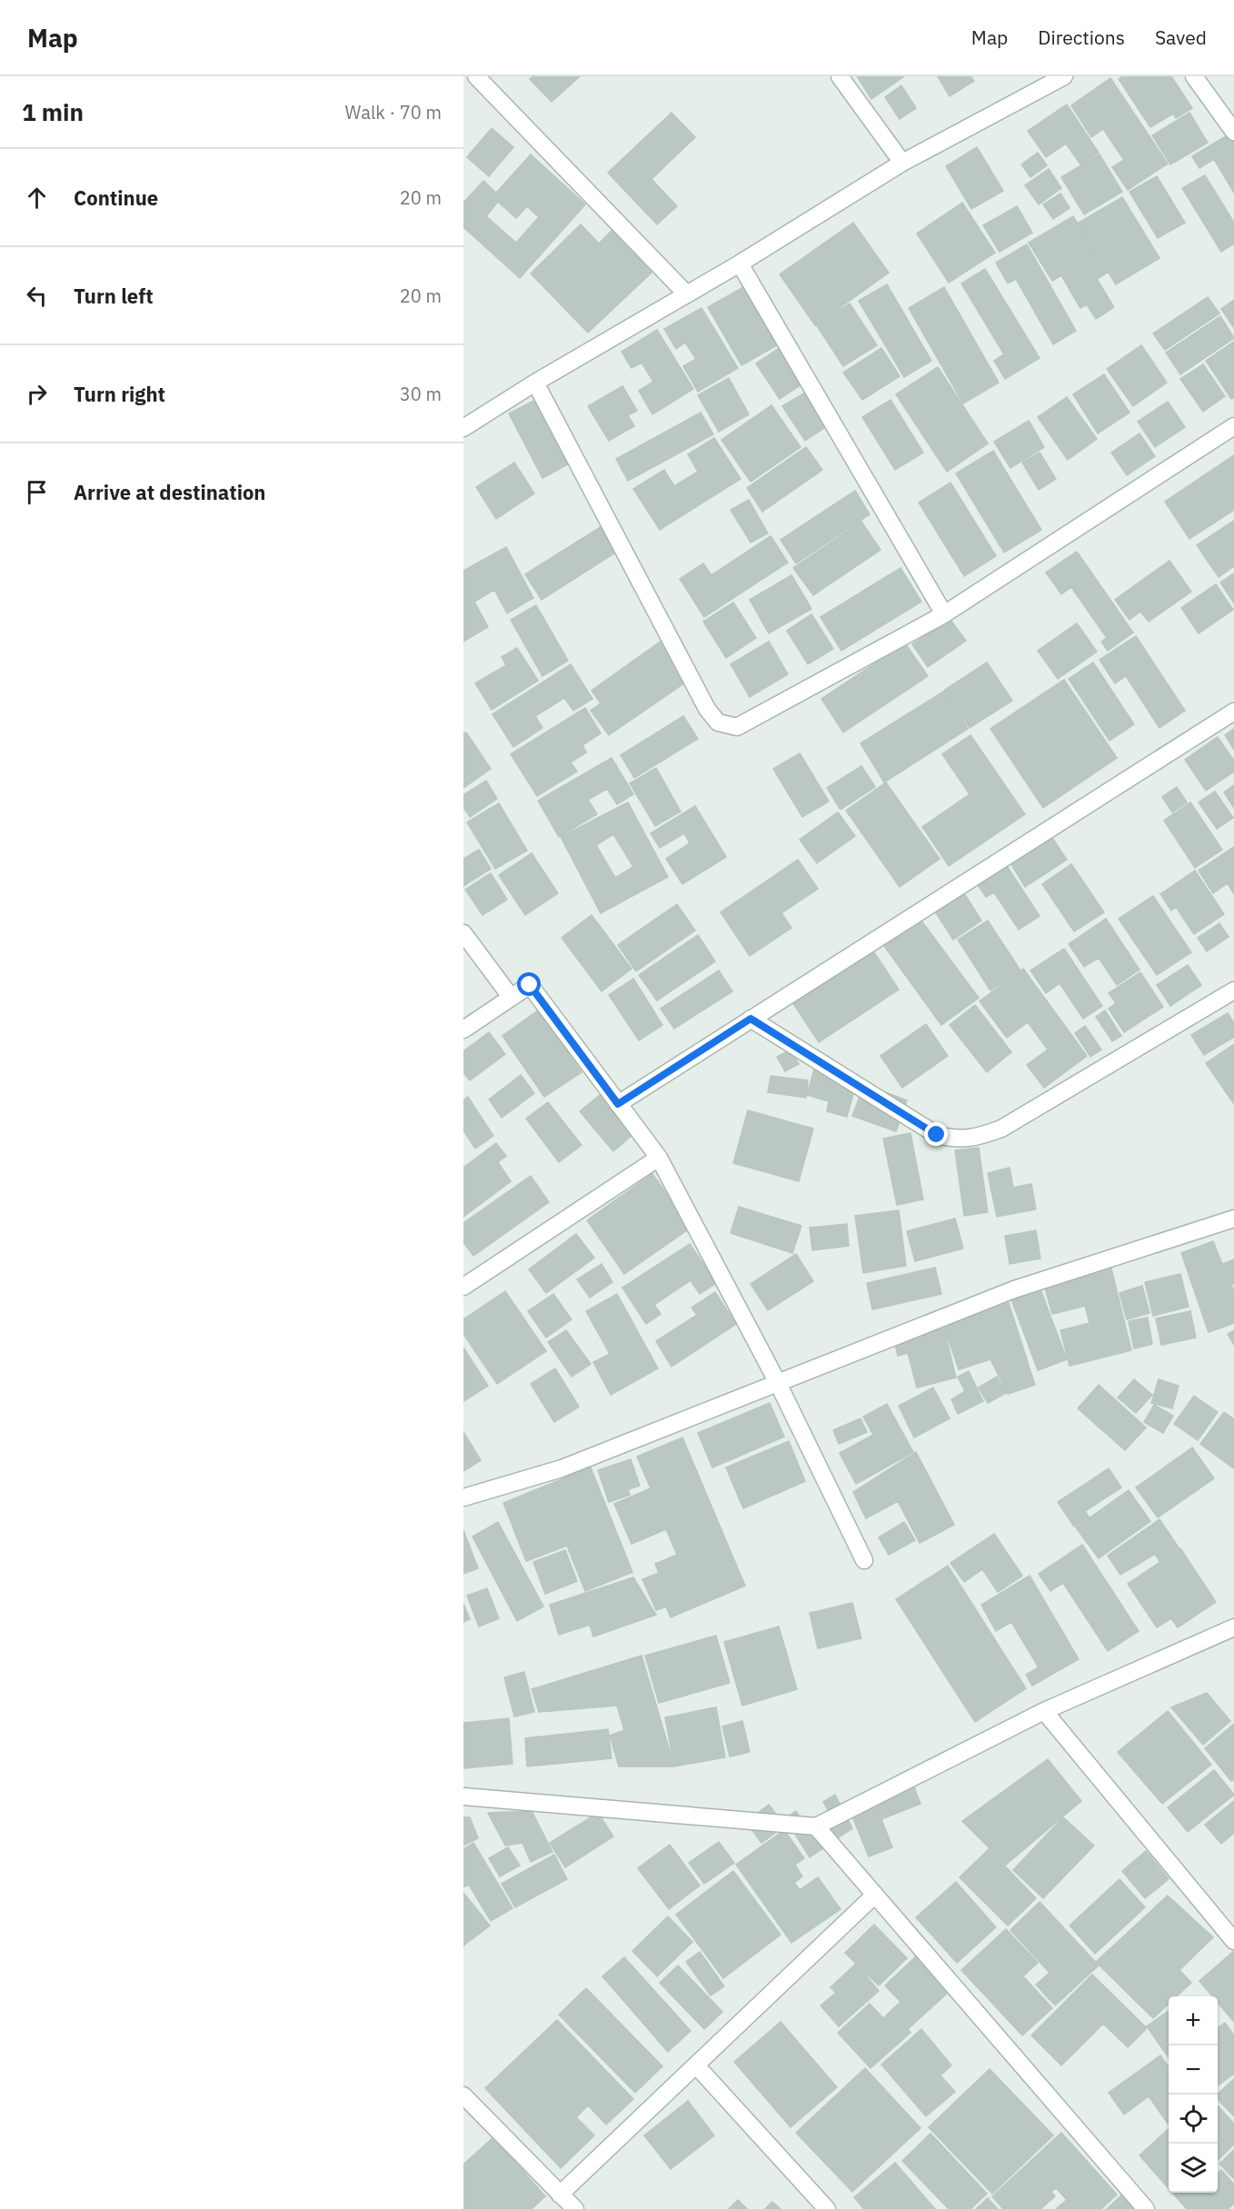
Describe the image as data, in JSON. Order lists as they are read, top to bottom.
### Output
{
  "page": {
    "header": "Map",
    "nav": ["Map", "Directions", "Saved"],
    "heading": ["1 min", "Walk · 70 m"],
    "list": [
      ["Continue", "20 m"],
      ["Turn left", "20 m"],
      ["Turn right", "30 m"],
      "Arrive at destination"
    ],
    "map_buttons": ["+", "−"]
  }
}
